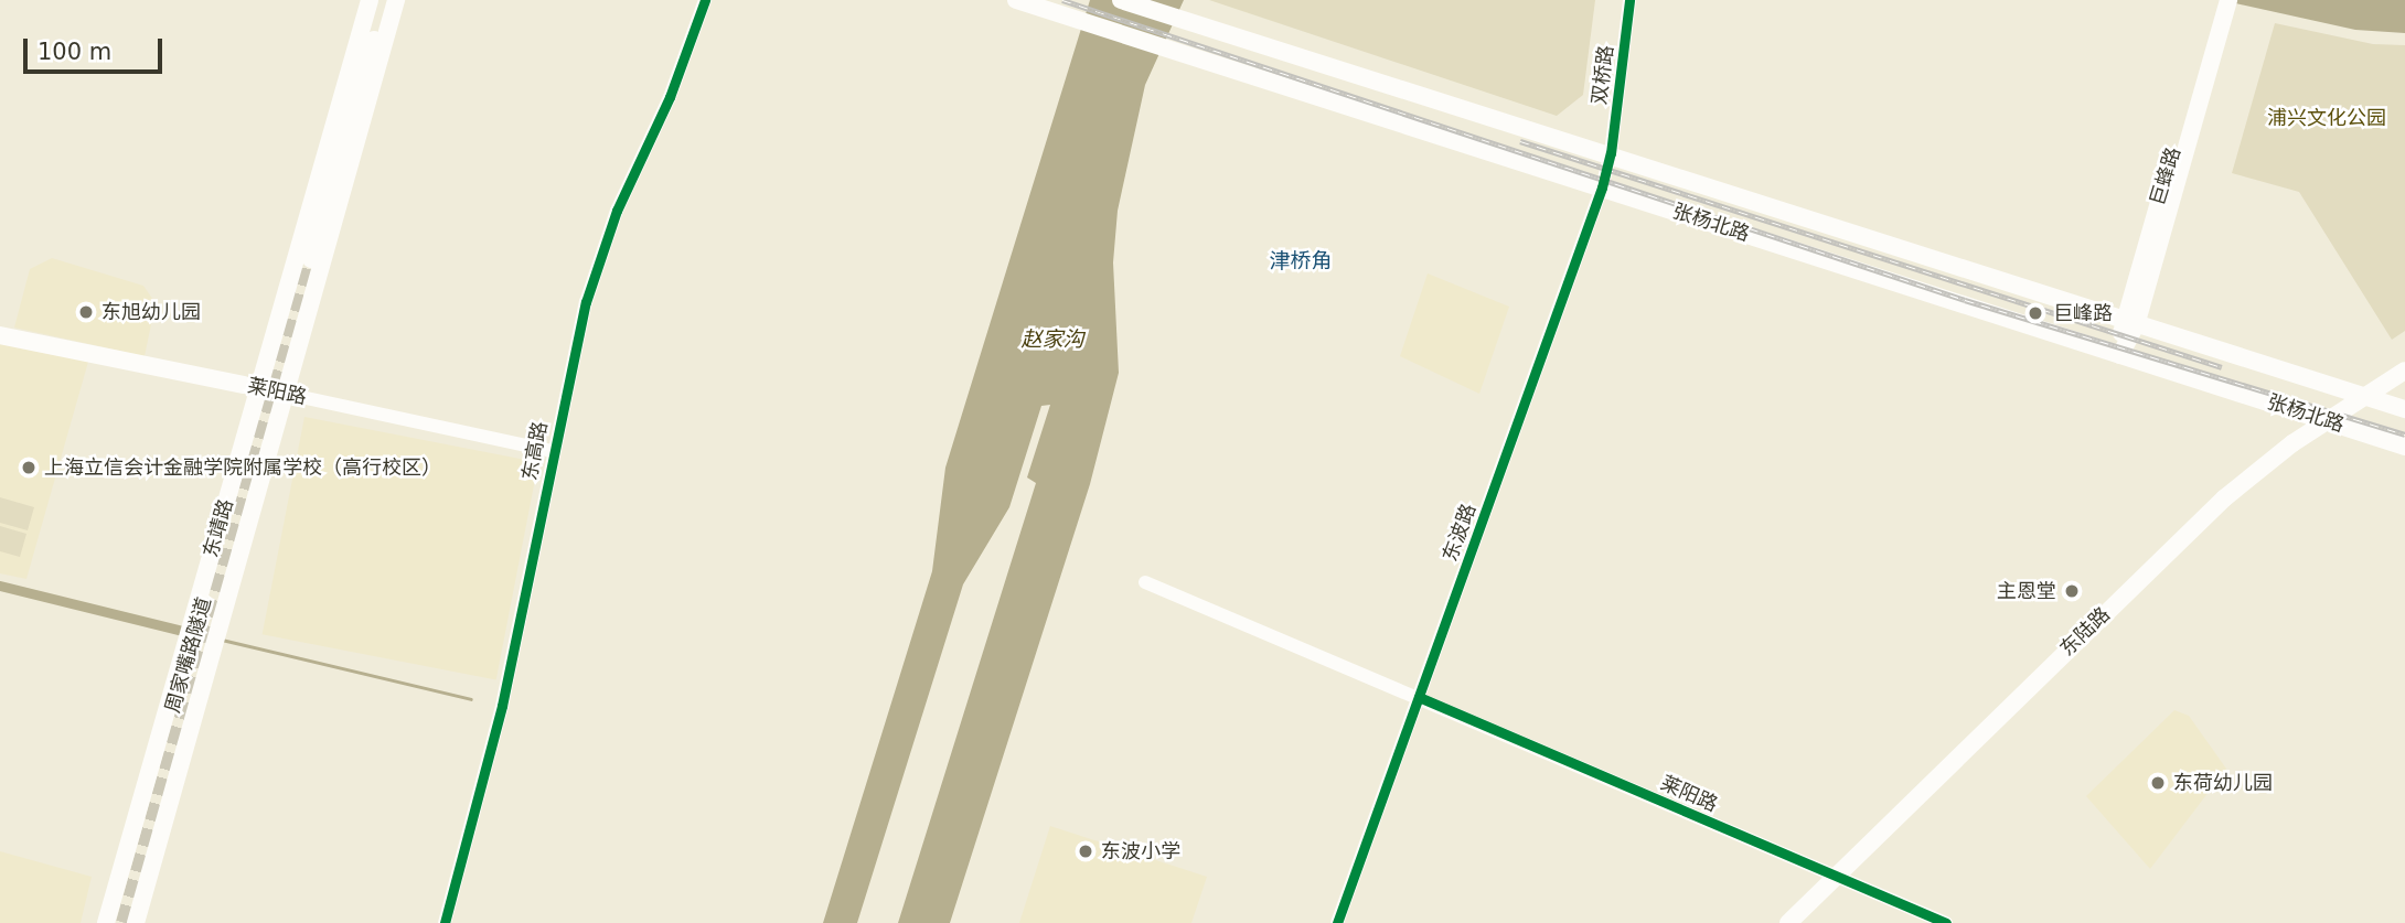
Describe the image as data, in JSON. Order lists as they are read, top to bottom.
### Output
{
  "streets": {
    "main road": [
      "张杨北路",
      "莱阳路",
      "东靖路",
      "东陆路",
      "周家嘴路隧道"
    ],
    "street": ["双桥路", "东高路", "东波路"]
  },
  "crossings": [
    ["双桥路", "张杨北路"],
    ["双桥路", "东波路"],
    ["张杨北路", "东波路"],
    ["张杨北路", "东陆路"],
    ["莱阳路", "东高路"],
    ["莱阳路", "东靖路"],
    ["莱阳路", "东波路"],
    ["莱阳路", "东陆路"],
    ["东靖路", "周家嘴路隧道"]
  ],
  "districts": ["津桥角"],
  "water": ["赵家沟"],
  "parks": ["浦兴文化公园"],
  "places": [
    "东旭幼儿园",
    "巨峰路",
    "上海立信会计金融学院附属学校（高行校区）",
    "主恩堂",
    "东荷幼儿园",
    "东波小学"
  ],
  "scale_bar": "100 m"
}
